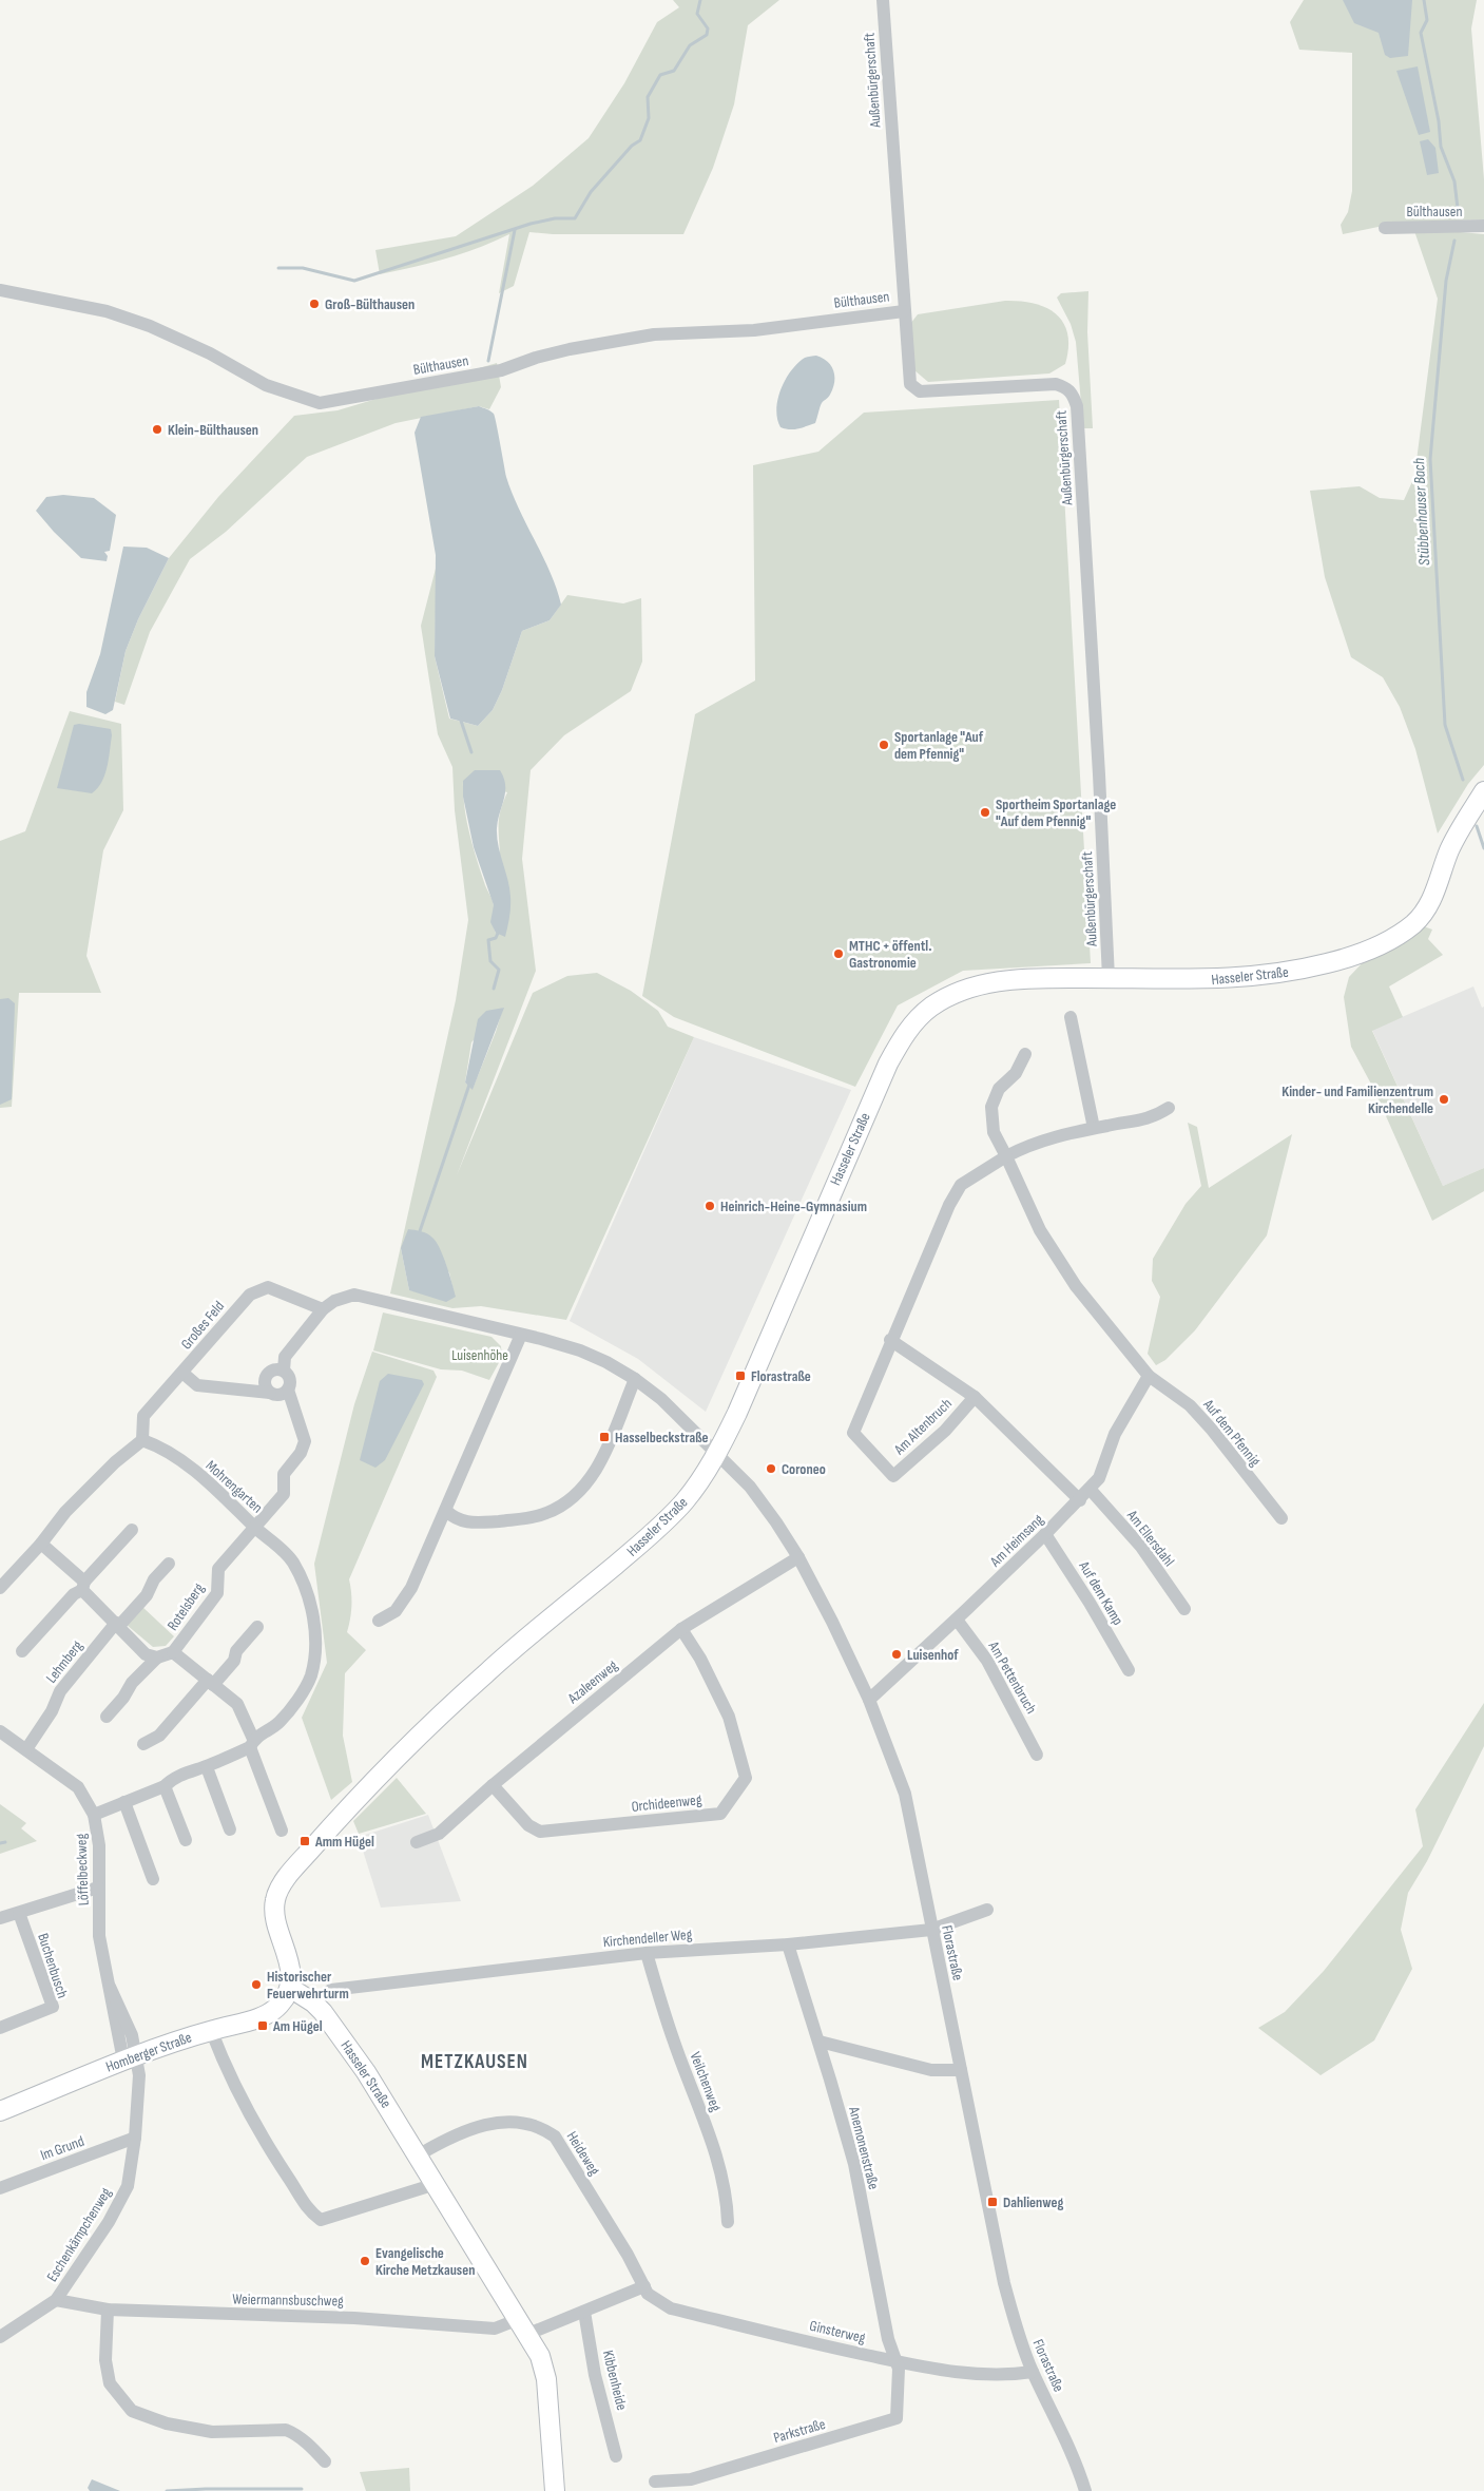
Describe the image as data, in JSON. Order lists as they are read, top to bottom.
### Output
{
  "streets": {
    "main road": ["Hasseler Straße", "Homberger Straße"],
    "street": [
      "Außenbürgerschaft",
      "Bülthausen",
      "Großes Feld",
      "Am Altenbruch",
      "Auf dem Pfennig",
      "Mohrengarten",
      "Am Ellersdahl",
      "Am Heimsang",
      "Auf dem Kamp",
      "Rotelsberg",
      "Lehmberg",
      "Am Pettenbruch",
      "Azaleenweg",
      "Orchideenweg",
      "Löffelbeckweg",
      "Kirchendeller Weg",
      "Florastraße",
      "Buchenbusch",
      "Veilchenweg",
      "Im Grund",
      "Anemonenstraße",
      "Heideweg",
      "Eschenkämpchenweg",
      "Weiermannsbuschweg",
      "Ginsterweg",
      "Kibbenheide",
      "Parkstraße"
    ]
  },
  "crossings": [
    ["Außenbürgerschaft", "Bülthausen"],
    ["Außenbürgerschaft", "Hasseler Straße"],
    ["Hasseler Straße", "Kirchendeller Weg"],
    ["Hasseler Straße", "Florastraße"],
    ["Hasseler Straße", "Homberger Straße"],
    ["Hasseler Straße", "Heideweg"],
    ["Hasseler Straße", "Weiermannsbuschweg"],
    ["Großes Feld", "Mohrengarten"],
    ["Am Altenbruch", "Am Heimsang"],
    ["Auf dem Pfennig", "Am Heimsang"],
    ["Mohrengarten", "Rotelsberg"],
    ["Mohrengarten", "Löffelbeckweg"],
    ["Am Ellersdahl", "Am Heimsang"],
    ["Am Heimsang", "Auf dem Kamp"],
    ["Am Heimsang", "Am Pettenbruch"],
    ["Am Heimsang", "Florastraße"],
    ["Lehmberg", "Löffelbeckweg"],
    ["Azaleenweg", "Orchideenweg"],
    ["Azaleenweg", "Florastraße"],
    ["Löffelbeckweg", "Homberger Straße"],
    ["Löffelbeckweg", "Eschenkämpchenweg"],
    ["Kirchendeller Weg", "Florastraße"],
    ["Kirchendeller Weg", "Veilchenweg"],
    ["Kirchendeller Weg", "Anemonenstraße"],
    ["Florastraße", "Ginsterweg"],
    ["Homberger Straße", "Eschenkämpchenweg"],
    ["Im Grund", "Eschenkämpchenweg"],
    ["Anemonenstraße", "Ginsterweg"],
    ["Anemonenstraße", "Parkstraße"],
    ["Heideweg", "Ginsterweg"],
    ["Eschenkämpchenweg", "Weiermannsbuschweg"],
    ["Ginsterweg", "Parkstraße"]
  ],
  "districts": ["METZKAUSEN"],
  "water": ["Stübbenhauser Bach"],
  "parks": ["Luisenhöhe"],
  "places": {
    "other": [
      "Groß-Bülthausen",
      "Klein-Bülthausen",
      "Sportanlage \"Auf dem Pfennig\"",
      "Sportheim Sportanlage \"Auf dem Pfennig\"",
      "MTHC + öffentl. Gastronomie",
      "Kinder- und Familienzentrum Kirchendelle",
      "Heinrich-Heine-Gymnasium",
      "Coroneo",
      "Luisenhof",
      "Historischer Feuerwehrturm",
      "Evangelische Kirche Metzkausen"
    ],
    "transit": [
      "Florastraße",
      "Hasselbeckstraße",
      "Amm Hügel",
      "Am Hügel",
      "Dahlienweg"
    ]
  }
}
